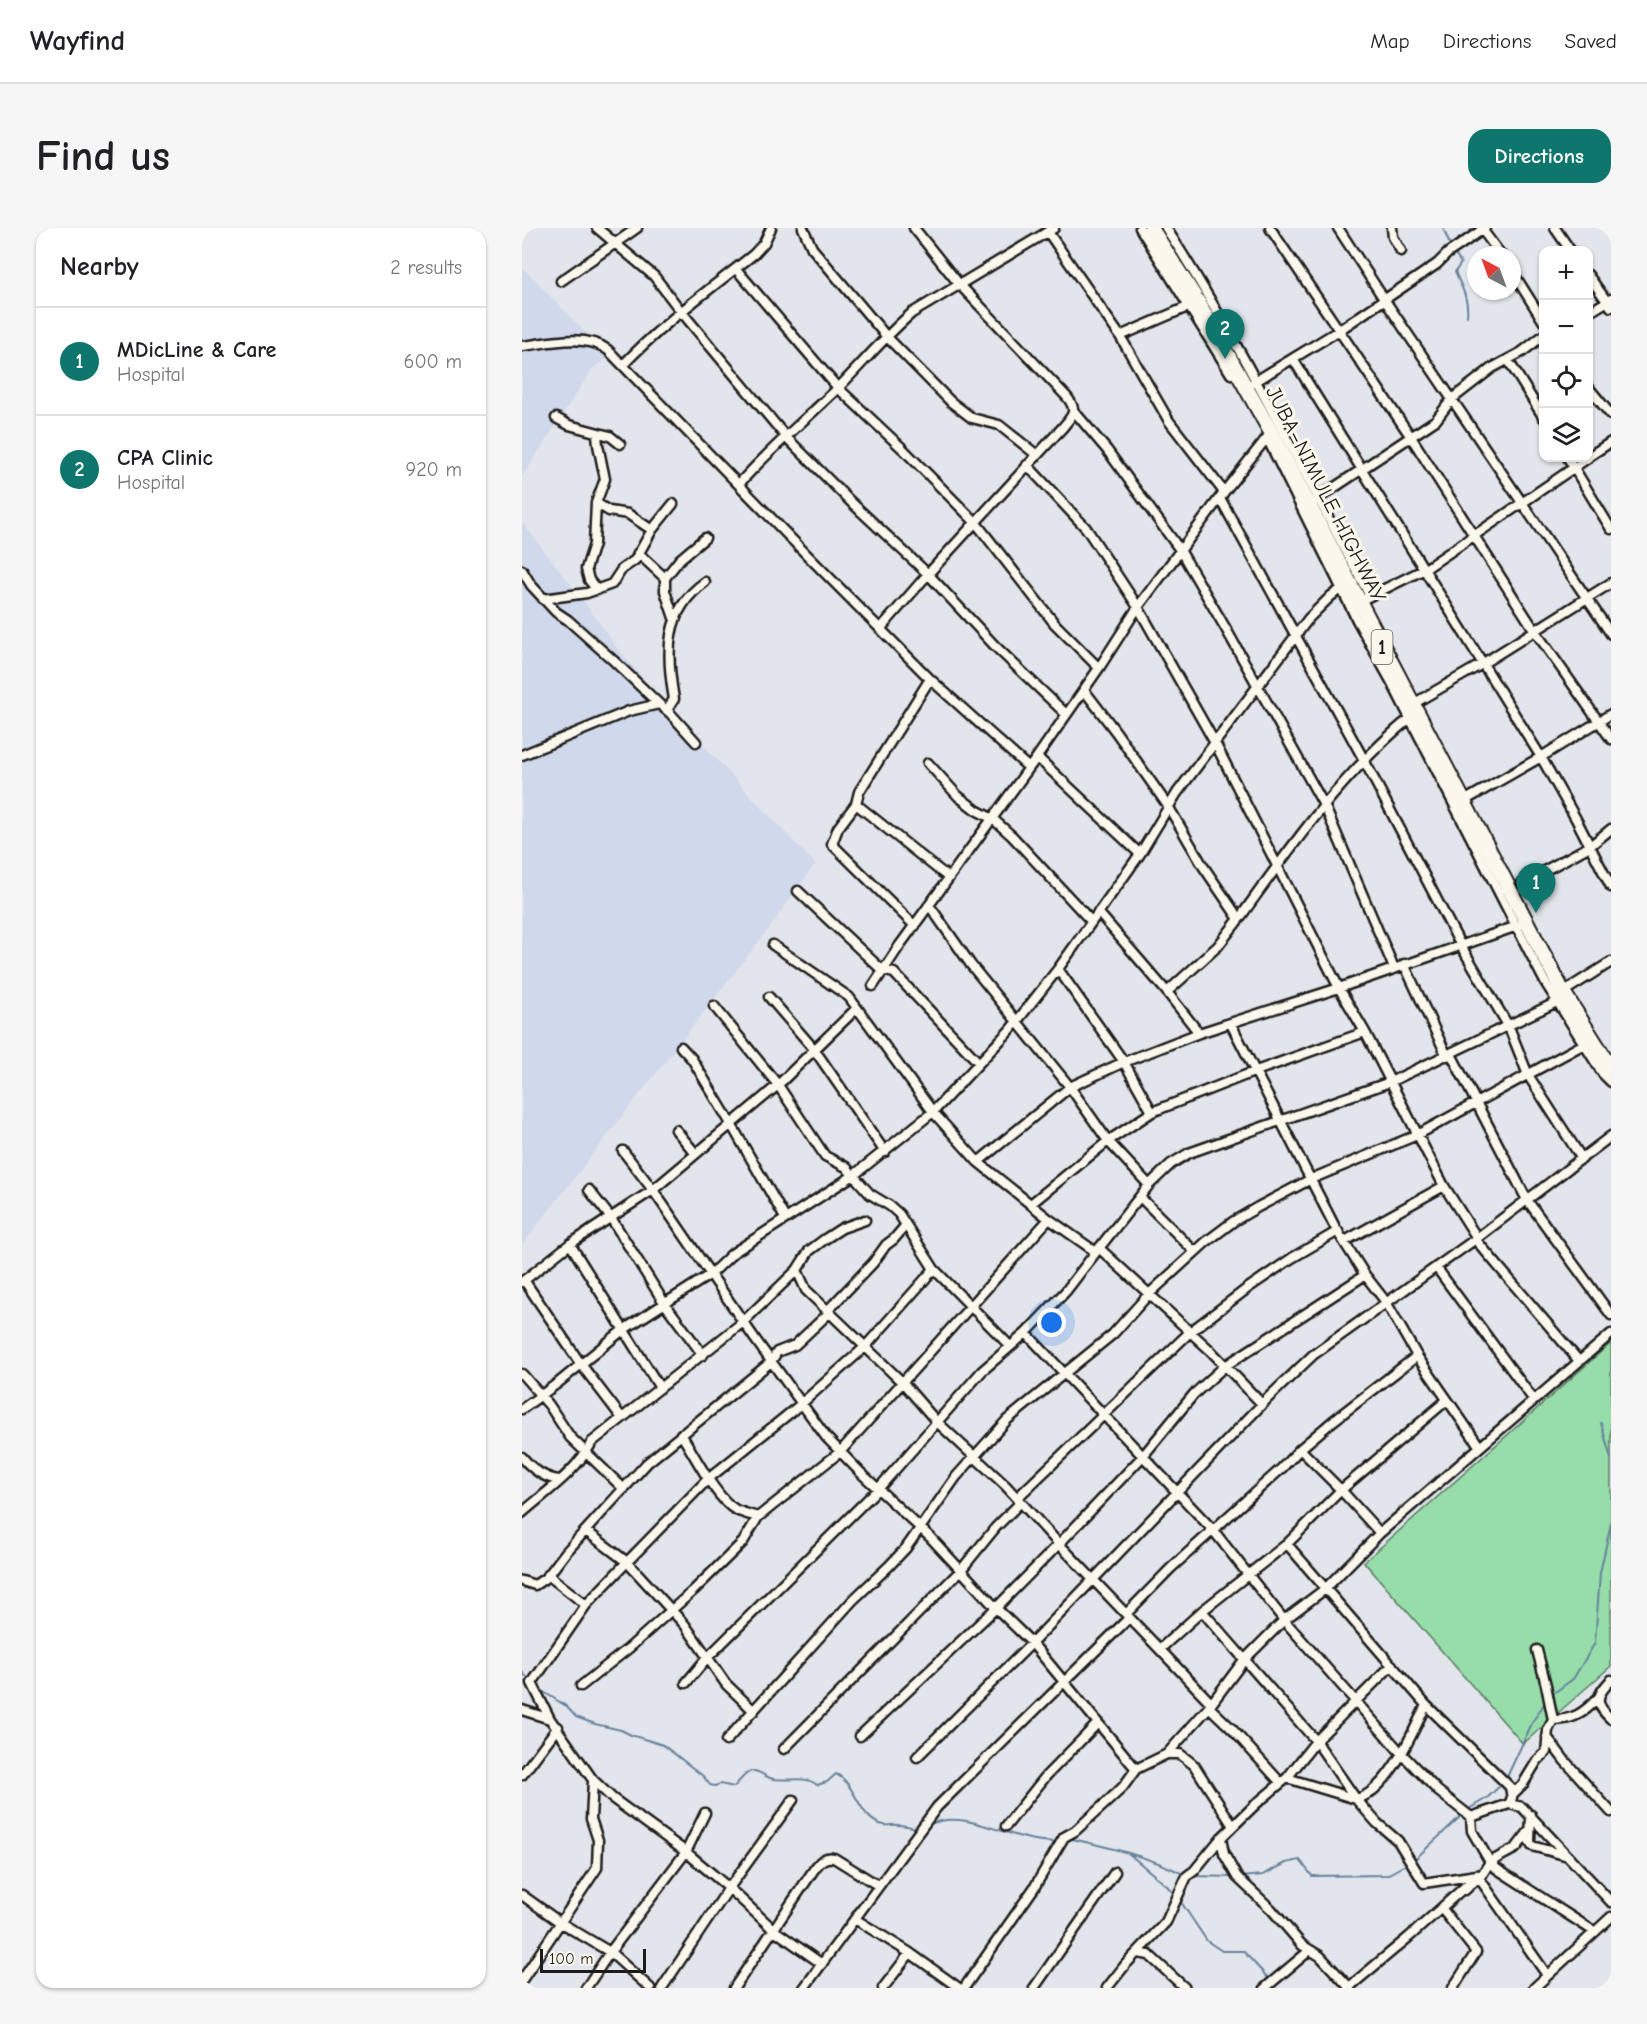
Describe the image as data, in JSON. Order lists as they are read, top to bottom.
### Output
{
  "streets": {
    "main road": ["JUBA–NIMULE HIGHWAY", "1"]
  },
  "scale_bar": "100 m",
  "north": "top left",
  "page": {
    "header": "Wayfind",
    "nav": ["Map", "Directions", "Saved"],
    "buttons": "Directions",
    "title": "Find us",
    "heading": ["Nearby", "2 results"],
    "map_buttons": ["+", "−"],
    "list": [
      {
        "mark": "1",
        "name": "MDicLine & Care",
        "note": "Hospital",
        "value": "600 m"
      },
      {
        "mark": "2",
        "name": "CPA Clinic",
        "note": "Hospital",
        "value": "920 m"
      }
    ],
    "pins": ["2", "1"],
    "scale": "100 m"
  }
}
